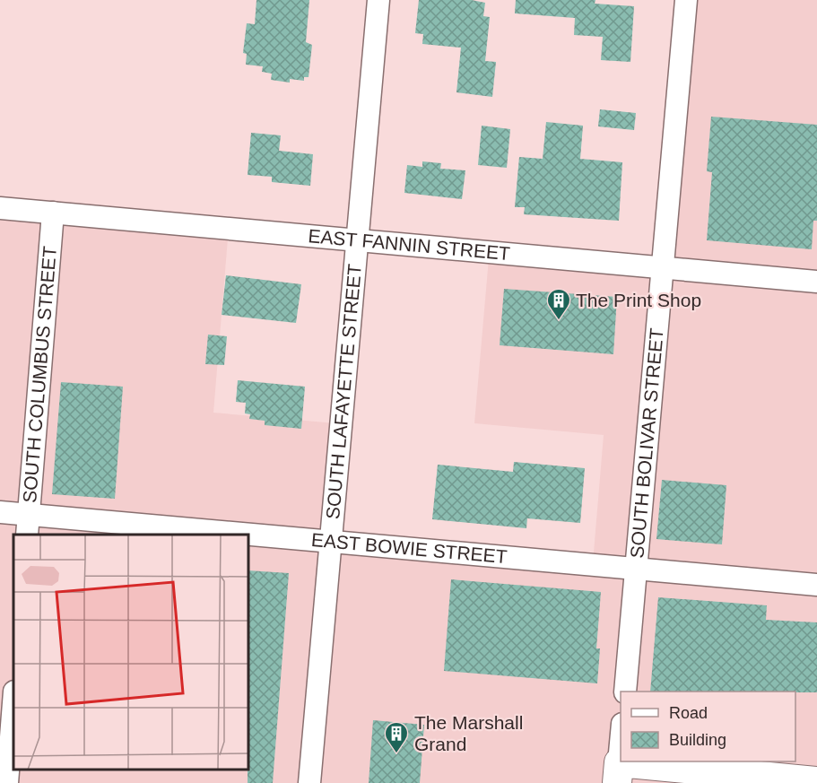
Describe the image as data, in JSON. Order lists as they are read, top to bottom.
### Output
{
  "streets": {
    "street": [
      "EAST FANNIN STREET",
      "SOUTH COLUMBUS STREET",
      "SOUTH LAFAYETTE STREET",
      "SOUTH BOLIVAR STREET",
      "EAST BOWIE STREET"
    ]
  },
  "crossings": [
    ["EAST FANNIN STREET", "SOUTH COLUMBUS STREET"],
    ["EAST FANNIN STREET", "SOUTH LAFAYETTE STREET"],
    ["EAST FANNIN STREET", "SOUTH BOLIVAR STREET"],
    ["SOUTH COLUMBUS STREET", "EAST BOWIE STREET"],
    ["SOUTH LAFAYETTE STREET", "EAST BOWIE STREET"],
    ["SOUTH BOLIVAR STREET", "EAST BOWIE STREET"]
  ],
  "places": {
    "building": ["The Print Shop", "The Marshall Grand"]
  },
  "legend": ["Road", "Building"]
}
